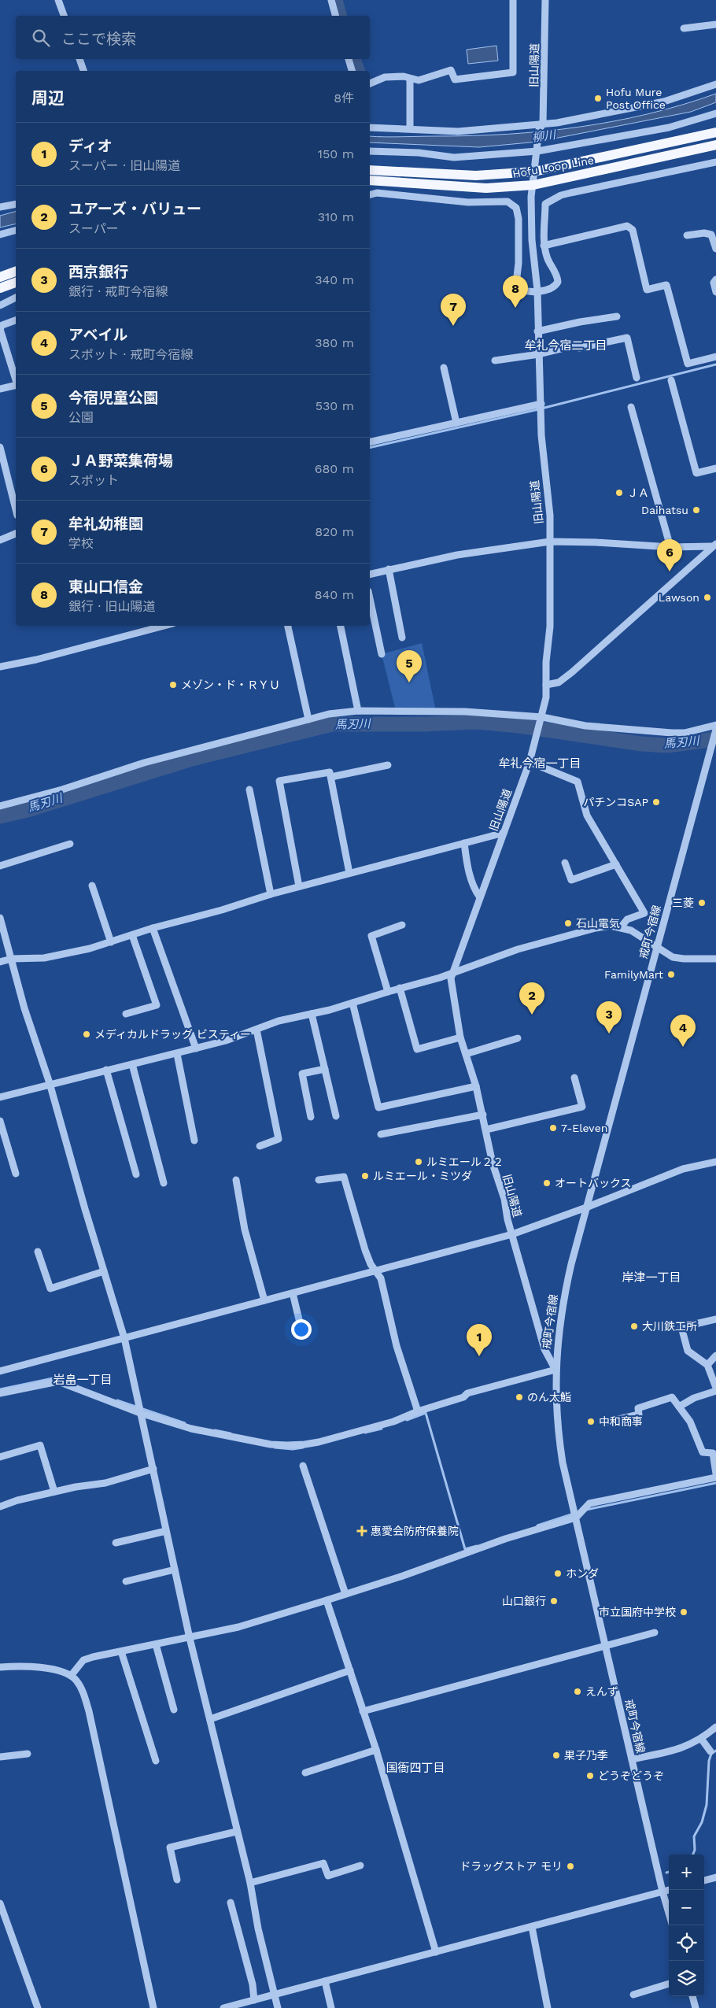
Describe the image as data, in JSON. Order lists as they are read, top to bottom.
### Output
{
  "streets": {
    "main road": ["Hofu Loop Line"],
    "street": ["旧山陽道", "戒町今宿線"]
  },
  "crossings": [
    ["旧山陽道", "Hofu Loop Line"],
    ["旧山陽道", "戒町今宿線"]
  ],
  "districts": [
    "牟礼今宿二丁目",
    "牟礼今宿一丁目",
    "岸津一丁目",
    "岩畠一丁目",
    "国衙四丁目"
  ],
  "water": ["柳川", "馬刃川"],
  "places": {
    "other": [
      "Hofu Mure Post Office",
      "ＪＡ",
      "Daihatsu",
      "Lawson",
      "メゾン・ド・ＲＹＵ",
      "パチンコSAP",
      "三菱",
      "石山電気",
      "FamilyMart",
      "メディカルドラッグ ビスティー",
      "7-Eleven",
      "ルミエール２２",
      "ルミエール・ミツダ",
      "オートバックス",
      "大川鉄工所",
      "のん太鮨",
      "中和商事",
      "ホンダ",
      "山口銀行",
      "市立国府中学校",
      "えんず",
      "果子乃季",
      "どうぞどうぞ",
      "ドラッグストア モリ"
    ],
    "health": ["惠愛会防府保養院"]
  },
  "page": {
    "search": "ここで検索",
    "heading": ["周辺", "8件"],
    "list": [
      {
        "mark": "1",
        "name": "ディオ",
        "note": "スーパー · 旧山陽道",
        "value": "150 m"
      },
      {
        "mark": "2",
        "name": "ユアーズ・バリュー",
        "note": "スーパー",
        "value": "310 m"
      },
      {
        "mark": "3",
        "name": "西京銀行",
        "note": "銀行 · 戒町今宿線",
        "value": "340 m"
      },
      {
        "mark": "4",
        "name": "アベイル",
        "note": "スポット · 戒町今宿線",
        "value": "380 m"
      },
      {
        "mark": "5",
        "name": "今宿児童公園",
        "note": "公園",
        "value": "530 m"
      },
      {
        "mark": "6",
        "name": "ＪＡ野菜集荷場",
        "note": "スポット",
        "value": "680 m"
      },
      {
        "mark": "7",
        "name": "牟礼幼稚園",
        "note": "学校",
        "value": "820 m"
      },
      {
        "mark": "8",
        "name": "東山口信金",
        "note": "銀行 · 旧山陽道",
        "value": "840 m"
      }
    ],
    "pins": [
      "8",
      "7",
      "6",
      "5",
      "2",
      "3",
      "4",
      "1"
    ],
    "map_buttons": ["+", "−"]
  }
}
